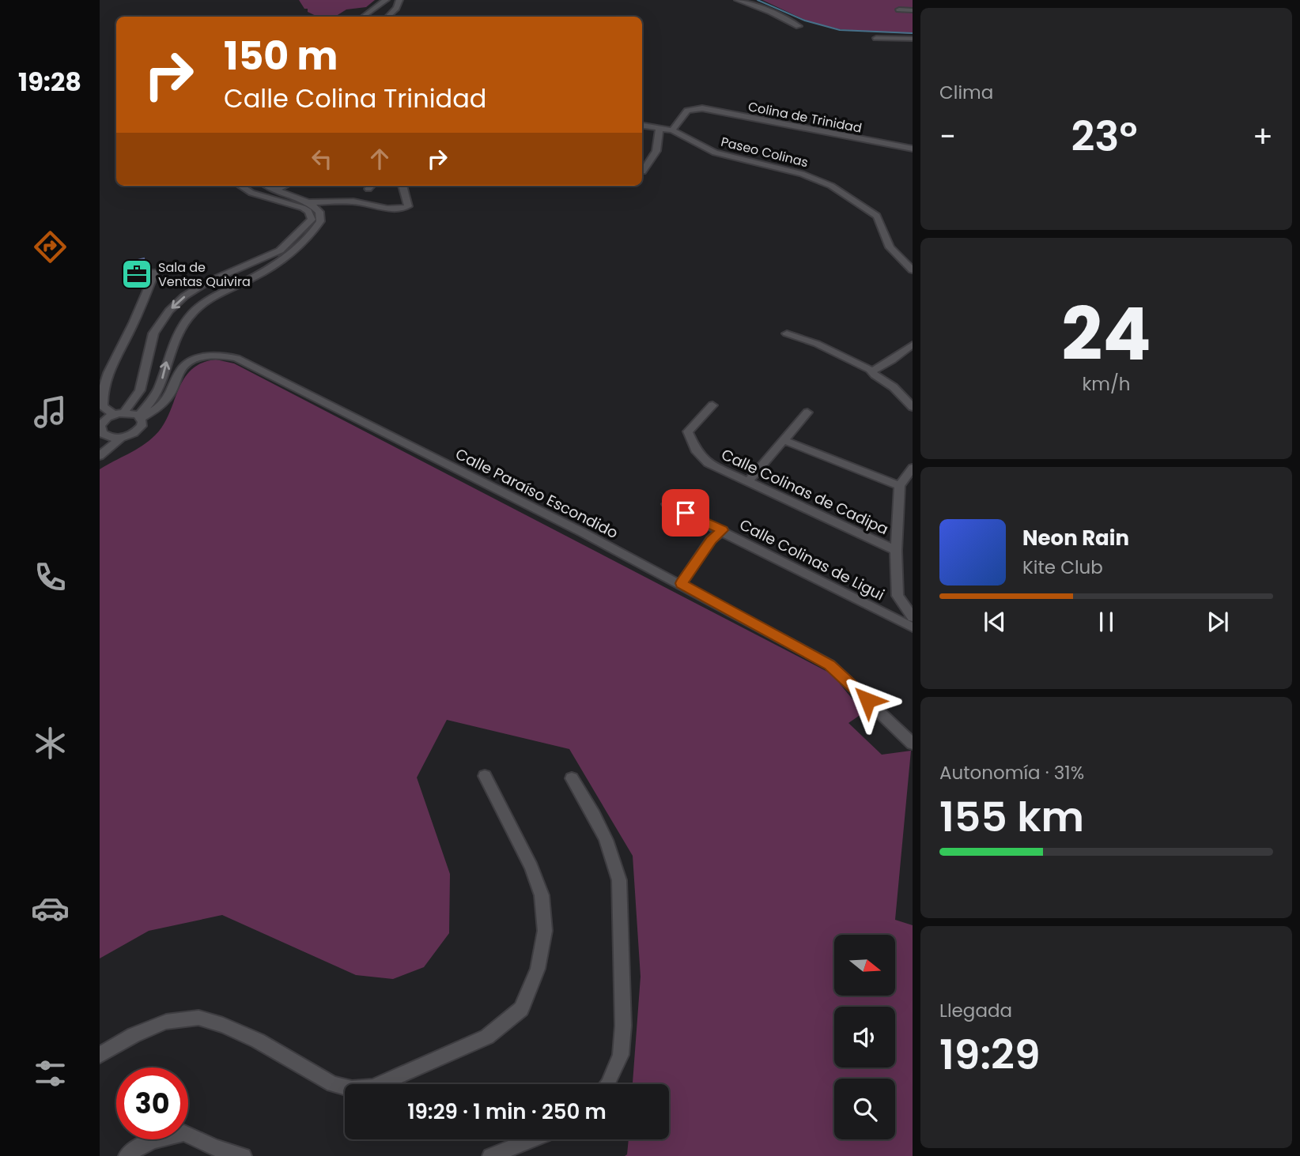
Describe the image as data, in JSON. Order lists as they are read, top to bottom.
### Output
{
  "streets": {
    "street": [
      "Colina de Trinidad",
      "Paseo Colinas",
      "Calle Colinas de Cadipa",
      "Calle Paraíso Escondido",
      "Calle Colinas de Ligui"
    ]
  },
  "crossings": [
    ["Colina de Trinidad", "Paseo Colinas"]
  ],
  "places": {
    "office": ["Sala de Ventas Quivira"]
  },
  "north": "right",
  "page": {
    "tabs": "19:28",
    "tile": [
      "Clima",
      ["24", "km/h"],
      ["Autonomía · 31%", "155 km"],
      ["Llegada", "19:29"]
    ],
    "turn": ["150 m", "Calle Colina Trinidad"],
    "heat": ["−", "23°", "+"],
    "song": ["Neon Rain", "Kite Club"],
    "limit": "30",
    "trip": "19:29 · 1 min · 250 m"
  }
}
